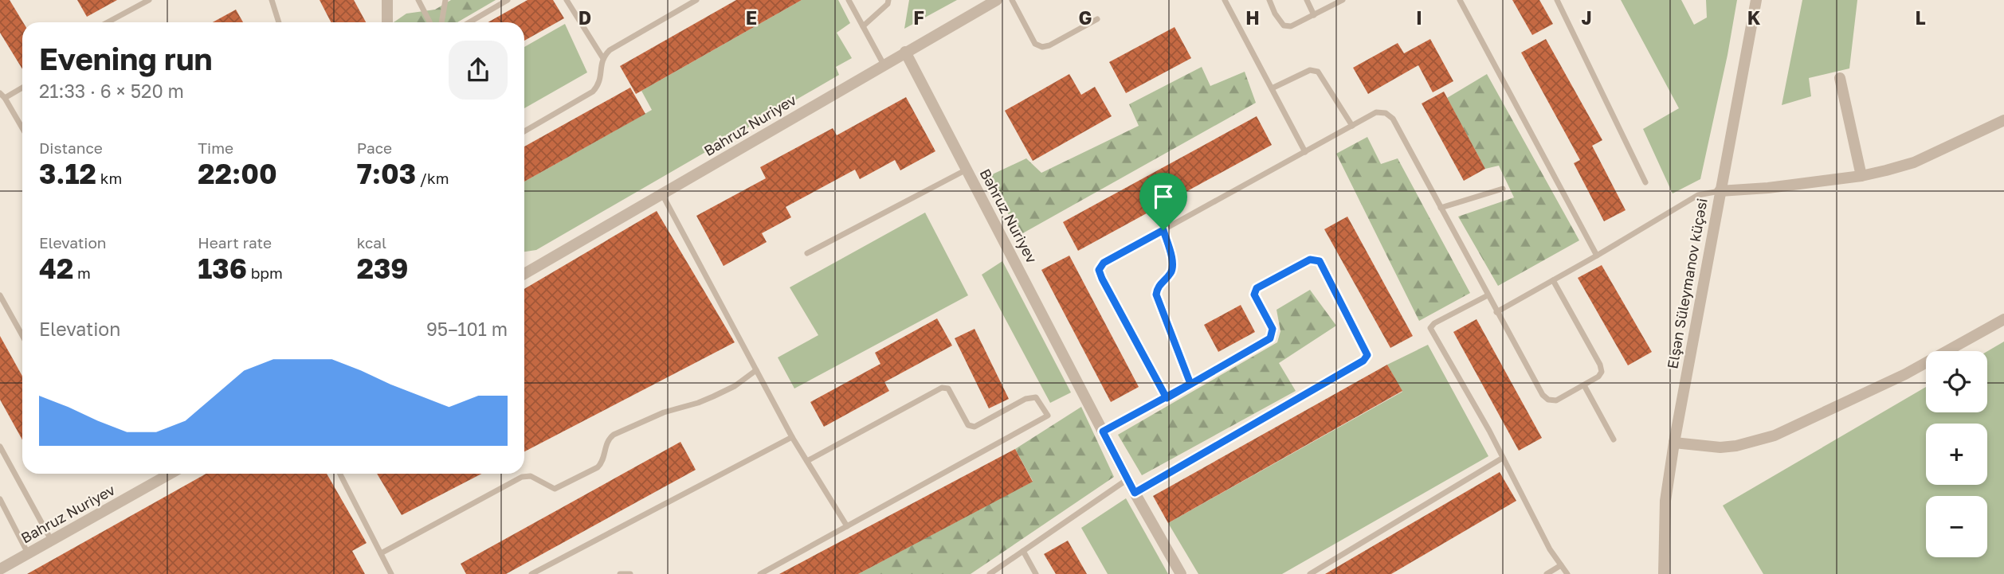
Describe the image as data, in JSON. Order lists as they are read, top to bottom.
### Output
{
  "streets": {
    "street": ["Bahruz Nuriyev", "Bəhruz Nuriyev", "Elşən Süleymanov küçəsi"]
  },
  "crossings": [
    ["Bahruz Nuriyev", "Bəhruz Nuriyev"]
  ],
  "page": {
    "heading": ["Evening run", "21:33 · 6 × 520 m"],
    "stats": [
      ["Distance", "3.12 km"],
      ["Time", "22:00"],
      ["Pace", "7:03 /km"],
      ["Elevation", "42 m"],
      ["Heart rate", "136 bpm"],
      ["kcal", "239"]
    ],
    "chart": ["Elevation", "95–101 m"],
    "map_buttons": ["+", "−"]
  },
  "grid": {
    "columns": [
      "D",
      "E",
      "F",
      "G",
      "H",
      "I",
      "J",
      "K",
      "L"
    ]
  }
}
